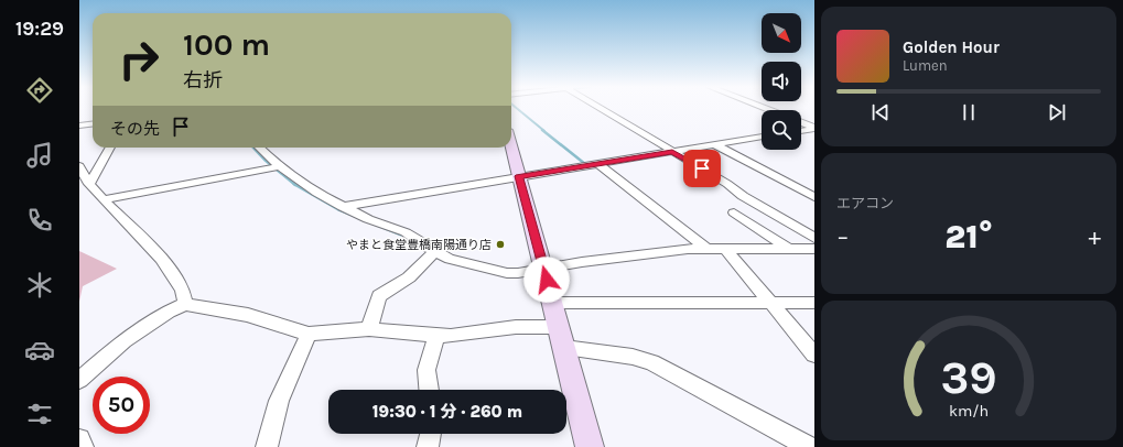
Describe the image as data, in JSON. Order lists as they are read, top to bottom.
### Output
{
  "places": ["やまと食堂豊橋南陽通り店"],
  "north": "bottom right",
  "page": {
    "tabs": "19:29",
    "turn": ["100 m", "右折"],
    "song": ["Golden Hour", "Lumen"],
    "then": "その先",
    "tile": "エアコン",
    "heat": ["−", "21°", "+"],
    "limit": "50",
    "trip": "19:30 · 1 分 · 260 m",
    "gauge": ["39", "km/h"]
  }
}
